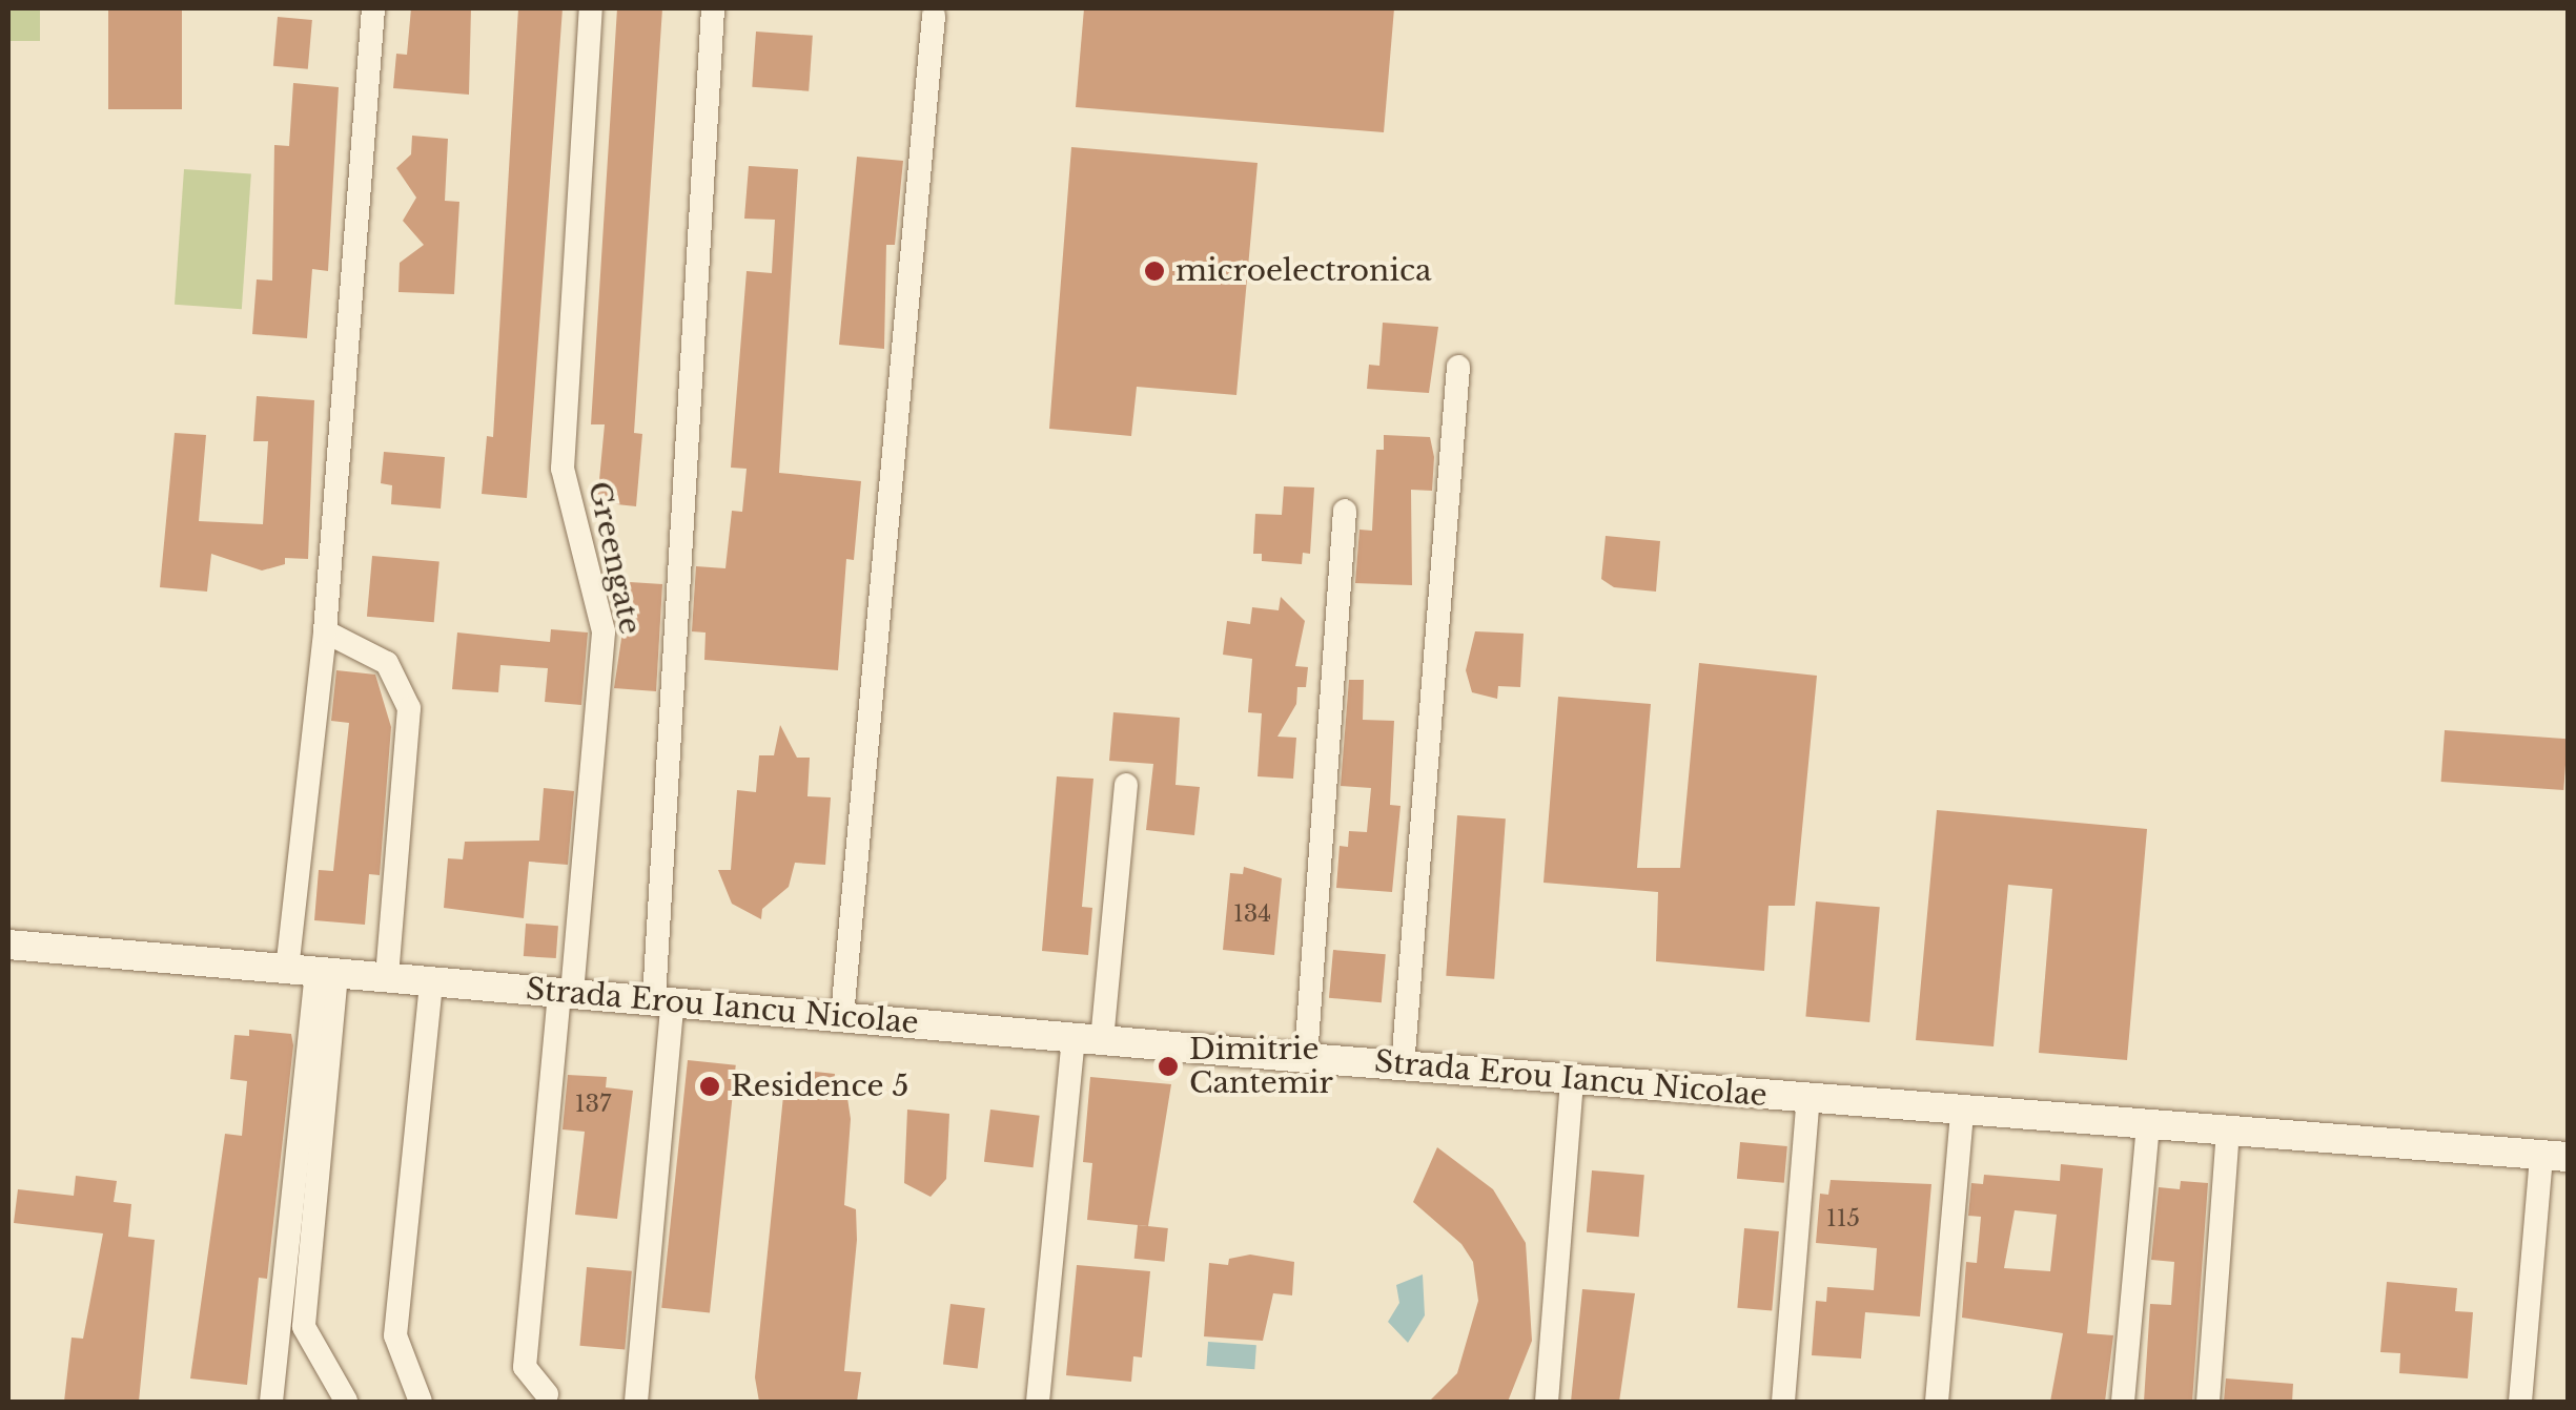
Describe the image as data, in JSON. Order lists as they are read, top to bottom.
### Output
{
  "streets": {
    "street": ["Greengate", "Strada Erou Iancu Nicolae"]
  },
  "crossings": [
    ["Greengate", "Strada Erou Iancu Nicolae"]
  ],
  "places": ["microelectronica", "Dimitrie Cantemir", "Residence 5"],
  "house_numbers": ["134", "137", "115"]
}
